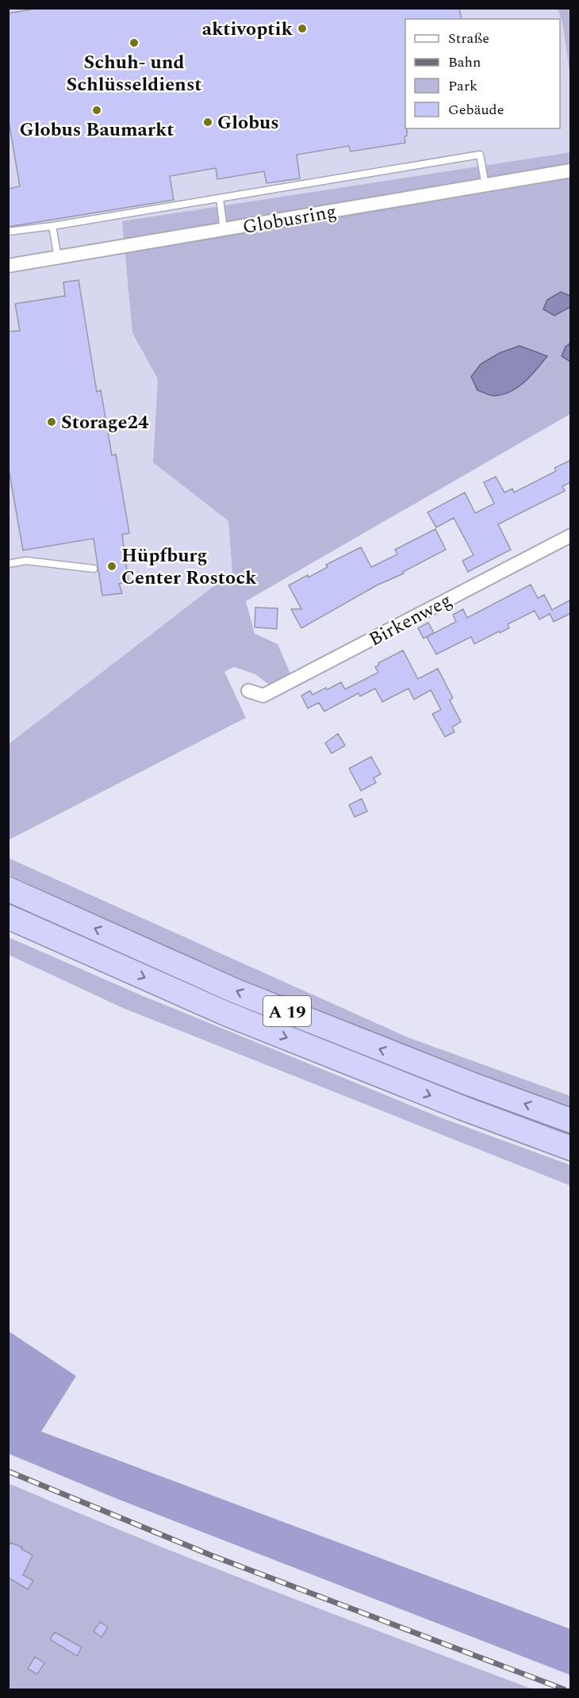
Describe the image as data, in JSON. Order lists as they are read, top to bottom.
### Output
{
  "streets": {
    "highway": ["A 19"],
    "street": ["Globusring", "Birkenweg"]
  },
  "places": [
    "aktivoptik",
    "Schuh- und Schlüsseldienst",
    "Globus Baumarkt",
    "Globus",
    "Storage24",
    "Hüpfburg Center Rostock"
  ],
  "legend": [
    "Straße",
    "Bahn",
    "Park",
    "Gebäude"
  ]
}
